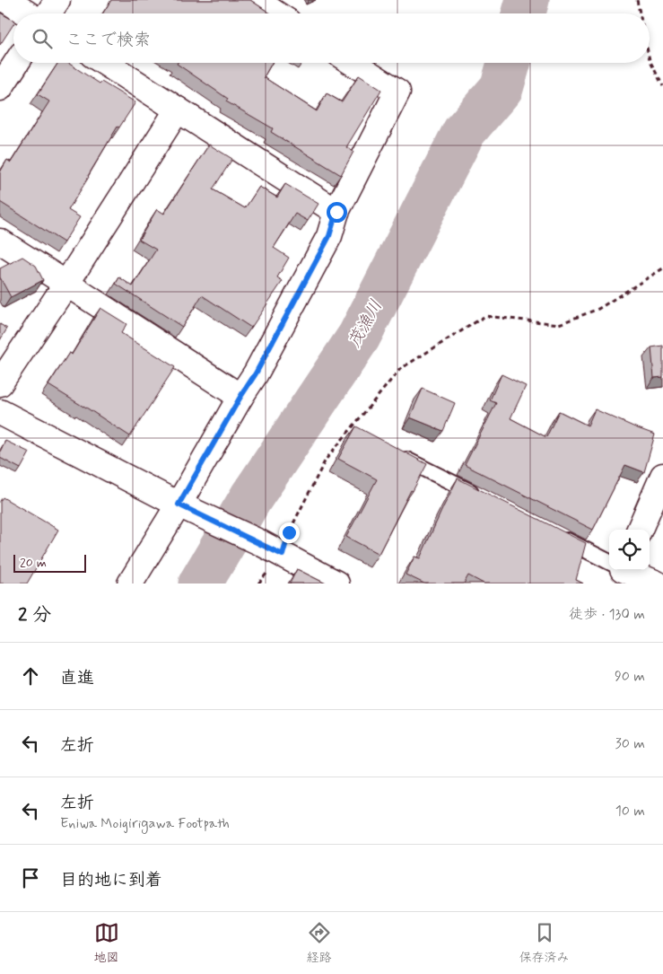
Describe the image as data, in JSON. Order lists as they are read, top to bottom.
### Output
{
  "water": ["茂漁川"],
  "scale_bar": "20 m",
  "page": {
    "search": "ここで検索",
    "scale": "20 m",
    "heading": ["2 分", "徒歩 · 130 m"],
    "list": [
      ["直進", "90 m"],
      ["左折", "30 m"],
      ["左折", "Eniwa Moigirigawa Footpath", "10 m"],
      "目的地に到着"
    ],
    "nav": ["地図", "経路", "保存済み"]
  }
}
